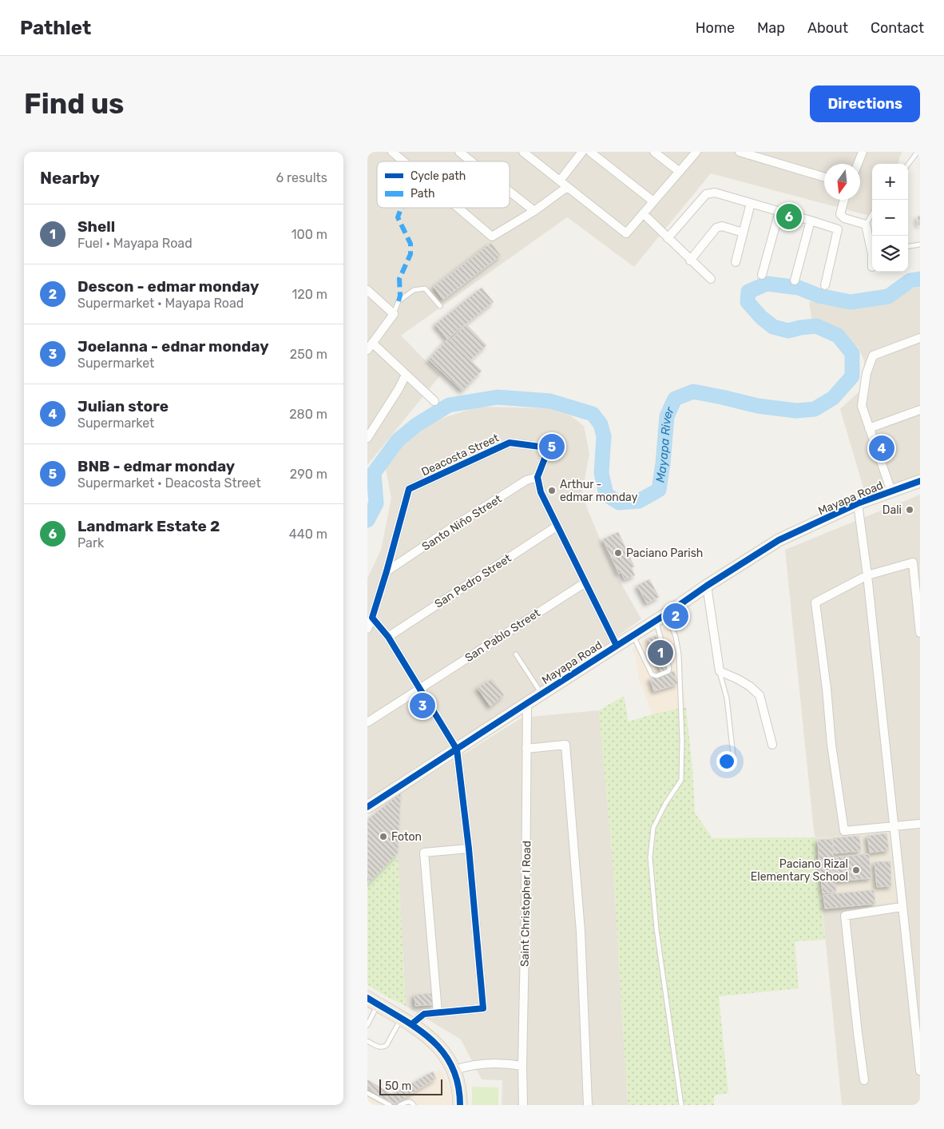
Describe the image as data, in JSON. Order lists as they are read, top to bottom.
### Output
{
  "streets": {
    "main road": ["Mayapa Road"],
    "street": [
      "Deacosta Street",
      "Santo Niño Street",
      "San Pedro Street",
      "San Pablo Street",
      "Saint Christopher I Road"
    ]
  },
  "crossings": [
    ["Deacosta Street", "Santo Niño Street"],
    ["Mayapa Road", "Saint Christopher I Road"]
  ],
  "water": ["Mayapa River"],
  "places": [
    "Arthur - edmar monday",
    "Dali",
    "Paciano Parish",
    "Foton",
    "Paciano Rizal Elementary School"
  ],
  "legend": ["Cycle path", "Path"],
  "scale_bar": "50 m",
  "north": "bottom",
  "page": {
    "header": "Pathlet",
    "nav": [
      "Home",
      "Map",
      "About",
      "Contact"
    ],
    "buttons": "Directions",
    "title": "Find us",
    "heading": ["Nearby", "6 results"],
    "map_buttons": ["+", "−"],
    "pins": [
      "6",
      "5",
      "4",
      "2",
      "1",
      "3"
    ],
    "list": [
      {
        "mark": "1",
        "name": "Shell",
        "note": "Fuel · Mayapa Road",
        "value": "100 m"
      },
      {
        "mark": "2",
        "name": "Descon - edmar monday",
        "note": "Supermarket · Mayapa Road",
        "value": "120 m"
      },
      {
        "mark": "3",
        "name": "Joelanna - ednar monday",
        "note": "Supermarket",
        "value": "250 m"
      },
      {
        "mark": "4",
        "name": "Julian store",
        "note": "Supermarket",
        "value": "280 m"
      },
      {
        "mark": "5",
        "name": "BNB - edmar monday",
        "note": "Supermarket · Deacosta Street",
        "value": "290 m"
      },
      {
        "mark": "6",
        "name": "Landmark Estate 2",
        "note": "Park",
        "value": "440 m"
      }
    ],
    "scale": "50 m"
  }
}
